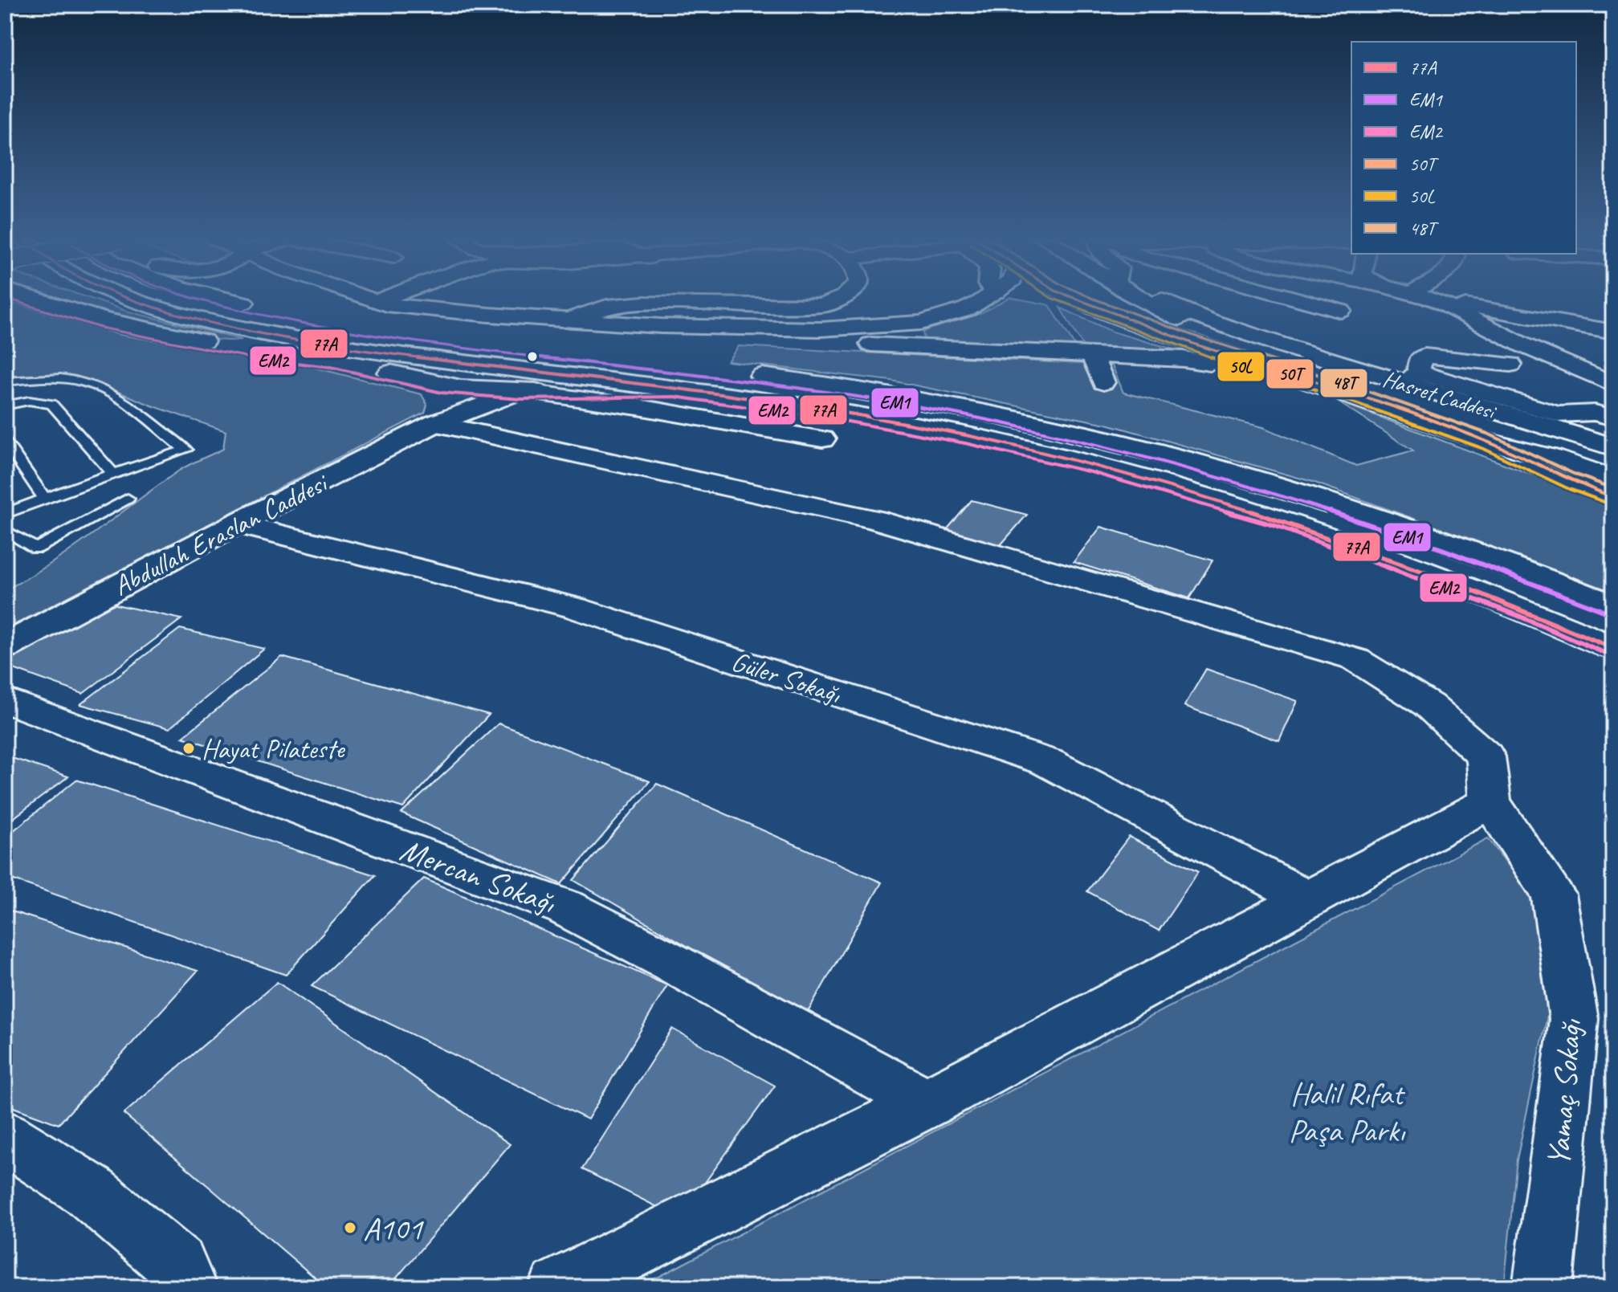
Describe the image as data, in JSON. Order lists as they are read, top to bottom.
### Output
{
  "streets": {
    "main road": ["Hasret Caddesi", "Abdullah Eraslan Caddesi"],
    "street": ["Güler Sokağı", "Mercan Sokağı", "Yamaç Sokağı"]
  },
  "crossings": [
    ["Abdullah Eraslan Caddesi", "Güler Sokağı"]
  ],
  "parks": ["Halil Rıfat Paşa Parkı"],
  "places": ["Hayat Pilateste", "A101"],
  "lines": [
    "transit line 77A",
    "transit line EM1",
    "transit line EM2",
    "transit line 50T",
    "transit line 50L",
    "transit line 48T"
  ],
  "legend": [
    "77A",
    "EM1",
    "EM2",
    "50T",
    "50L",
    "48T"
  ]
}
